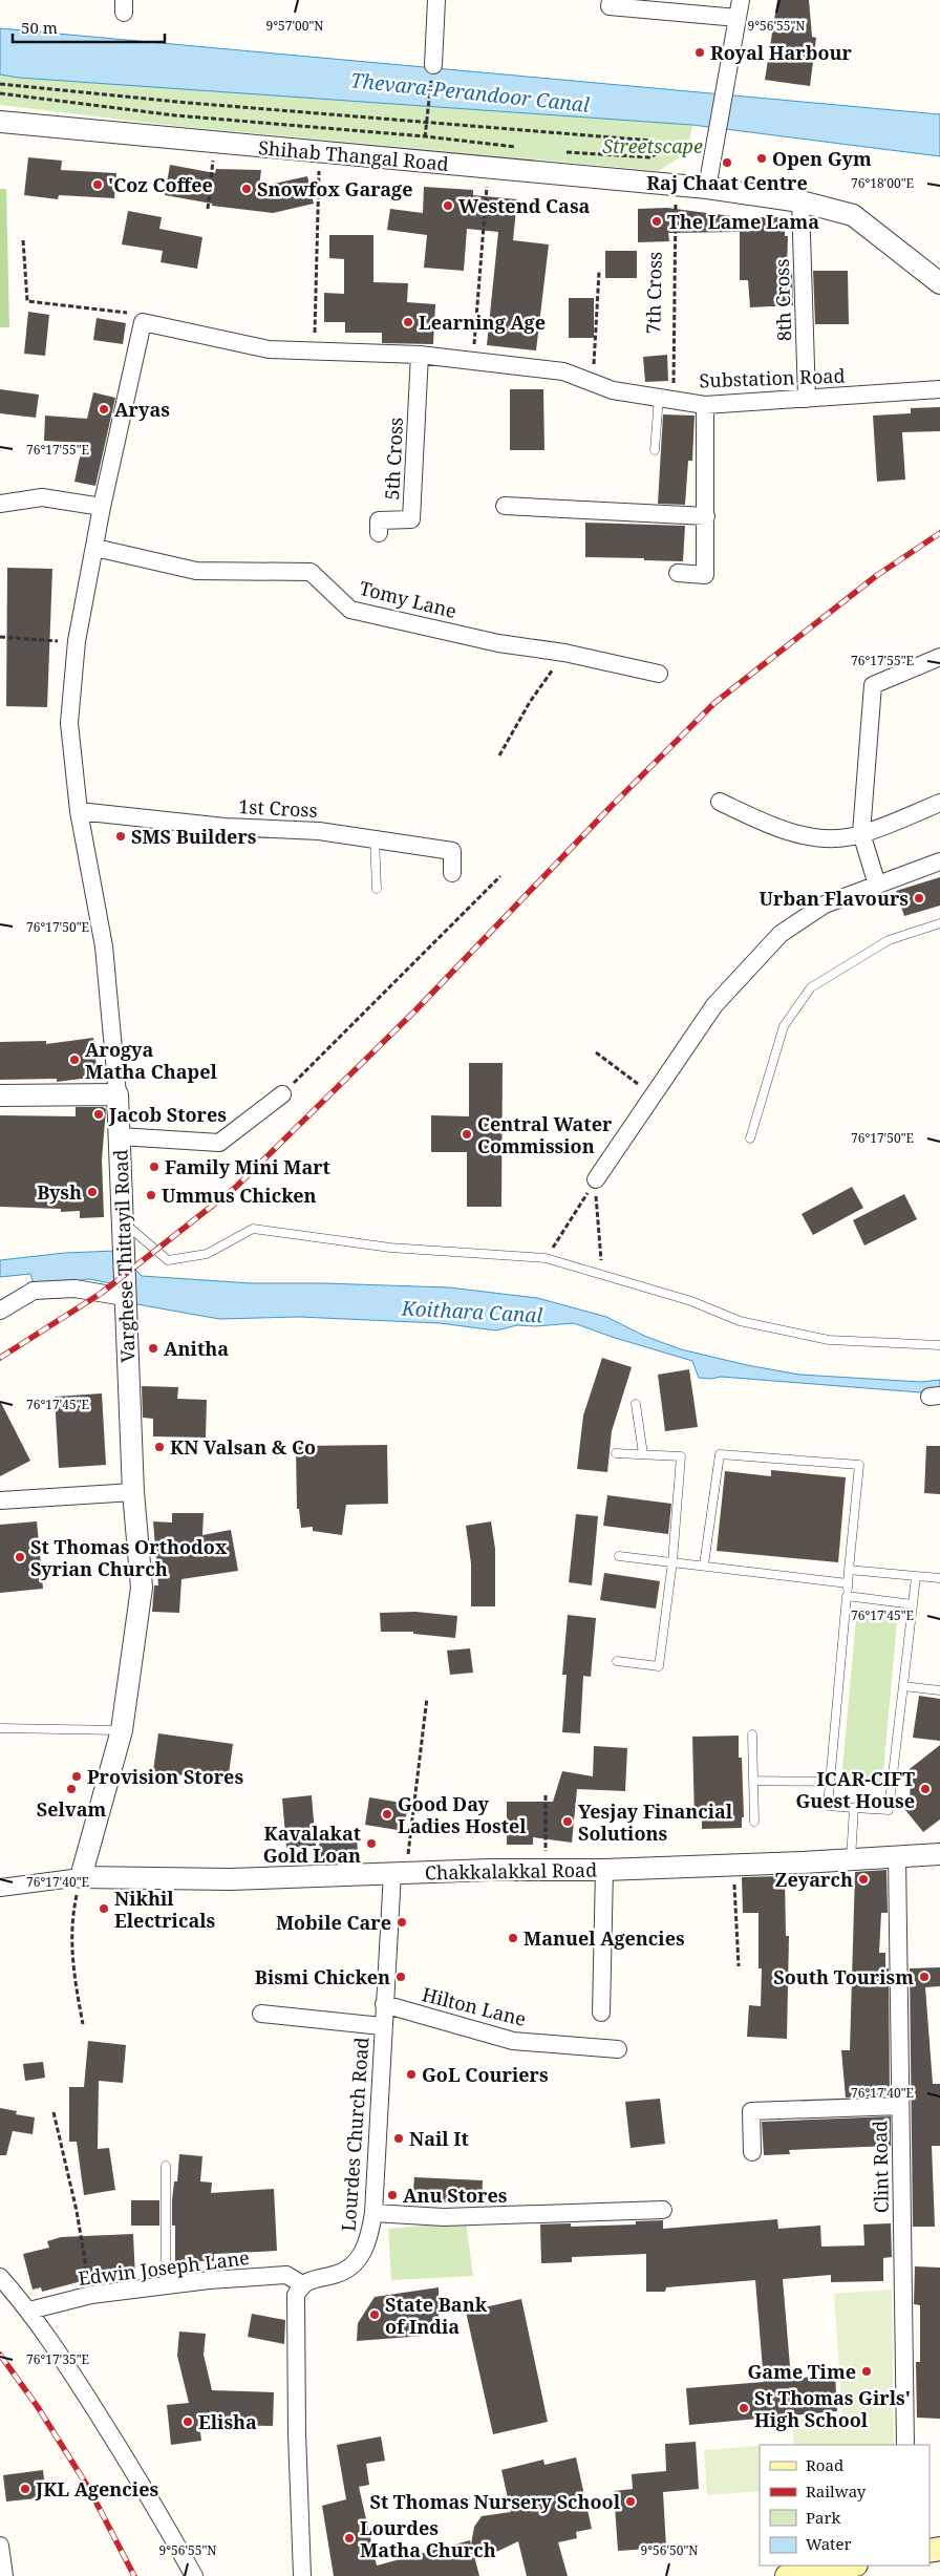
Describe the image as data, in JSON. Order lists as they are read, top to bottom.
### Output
{
  "streets": {
    "street": [
      "Shihab Thangal Road",
      "8th Cross",
      "Substation Road",
      "5th Cross",
      "Tomy Lane",
      "1st Cross",
      "Varghese Thittayil Road",
      "Chakkalakkal Road",
      "Hilton Lane",
      "Lourdes Church Road",
      "Clint Road",
      "Edwin Joseph Lane"
    ],
    "path": ["7th Cross"]
  },
  "crossings": [
    ["Shihab Thangal Road", "7th Cross"],
    ["Shihab Thangal Road", "8th Cross"],
    ["7th Cross", "Substation Road"],
    ["8th Cross", "Substation Road"],
    ["Substation Road", "5th Cross"],
    ["Substation Road", "Varghese Thittayil Road"],
    ["Tomy Lane", "Varghese Thittayil Road"],
    ["1st Cross", "Varghese Thittayil Road"],
    ["Varghese Thittayil Road", "Chakkalakkal Road"],
    ["Chakkalakkal Road", "Lourdes Church Road"],
    ["Chakkalakkal Road", "Clint Road"],
    ["Hilton Lane", "Lourdes Church Road"],
    ["Lourdes Church Road", "Edwin Joseph Lane"]
  ],
  "water": ["Thevara-Perandoor Canal", "Koithara Canal"],
  "parks": ["Streetscape"],
  "places": [
    "Royal Harbour",
    "Open Gym",
    "Raj Chaat Centre",
    "'Coz Coffee",
    "Snowfox Garage",
    "Westend Casa",
    "The Lame Lama",
    "Learning Age",
    "Aryas",
    "SMS Builders",
    "Urban Flavours",
    "Arogya Matha Chapel",
    "Jacob Stores",
    "Central Water Commission",
    "Family Mini Mart",
    "Bysh",
    "Ummus Chicken",
    "Anitha",
    "KN Valsan & Co",
    "St Thomas Orthodox Syrian Church",
    "Provision Stores",
    "Selvam",
    "ICAR-CIFT Guest House",
    "Good Day Ladies Hostel",
    "Yesjay Financial Solutions",
    "Kavalakat Gold Loan",
    "Zeyarch",
    "Nikhil Electricals",
    "Mobile Care",
    "Manuel Agencies",
    "Bismi Chicken",
    "South Tourism",
    "GoL Couriers",
    "Nail It",
    "Anu Stores",
    "State Bank of India",
    "Game Time",
    "St Thomas Girls' High School",
    "Elisha",
    "JKL Agencies",
    "St Thomas Nursery School",
    "Lourdes Matha Church"
  ],
  "legend": [
    "Road",
    "Railway",
    "Park",
    "Water"
  ],
  "scale_bar": "50 m",
  "coordinates": [
    "9°57'00\"N",
    "9°56'55\"N",
    "76°18'00\"E",
    "76°17'55\"E",
    "76°17'50\"E",
    "76°17'45\"E",
    "76°17'40\"E",
    "76°17'35\"E",
    "9°56'50\"N"
  ]
}
